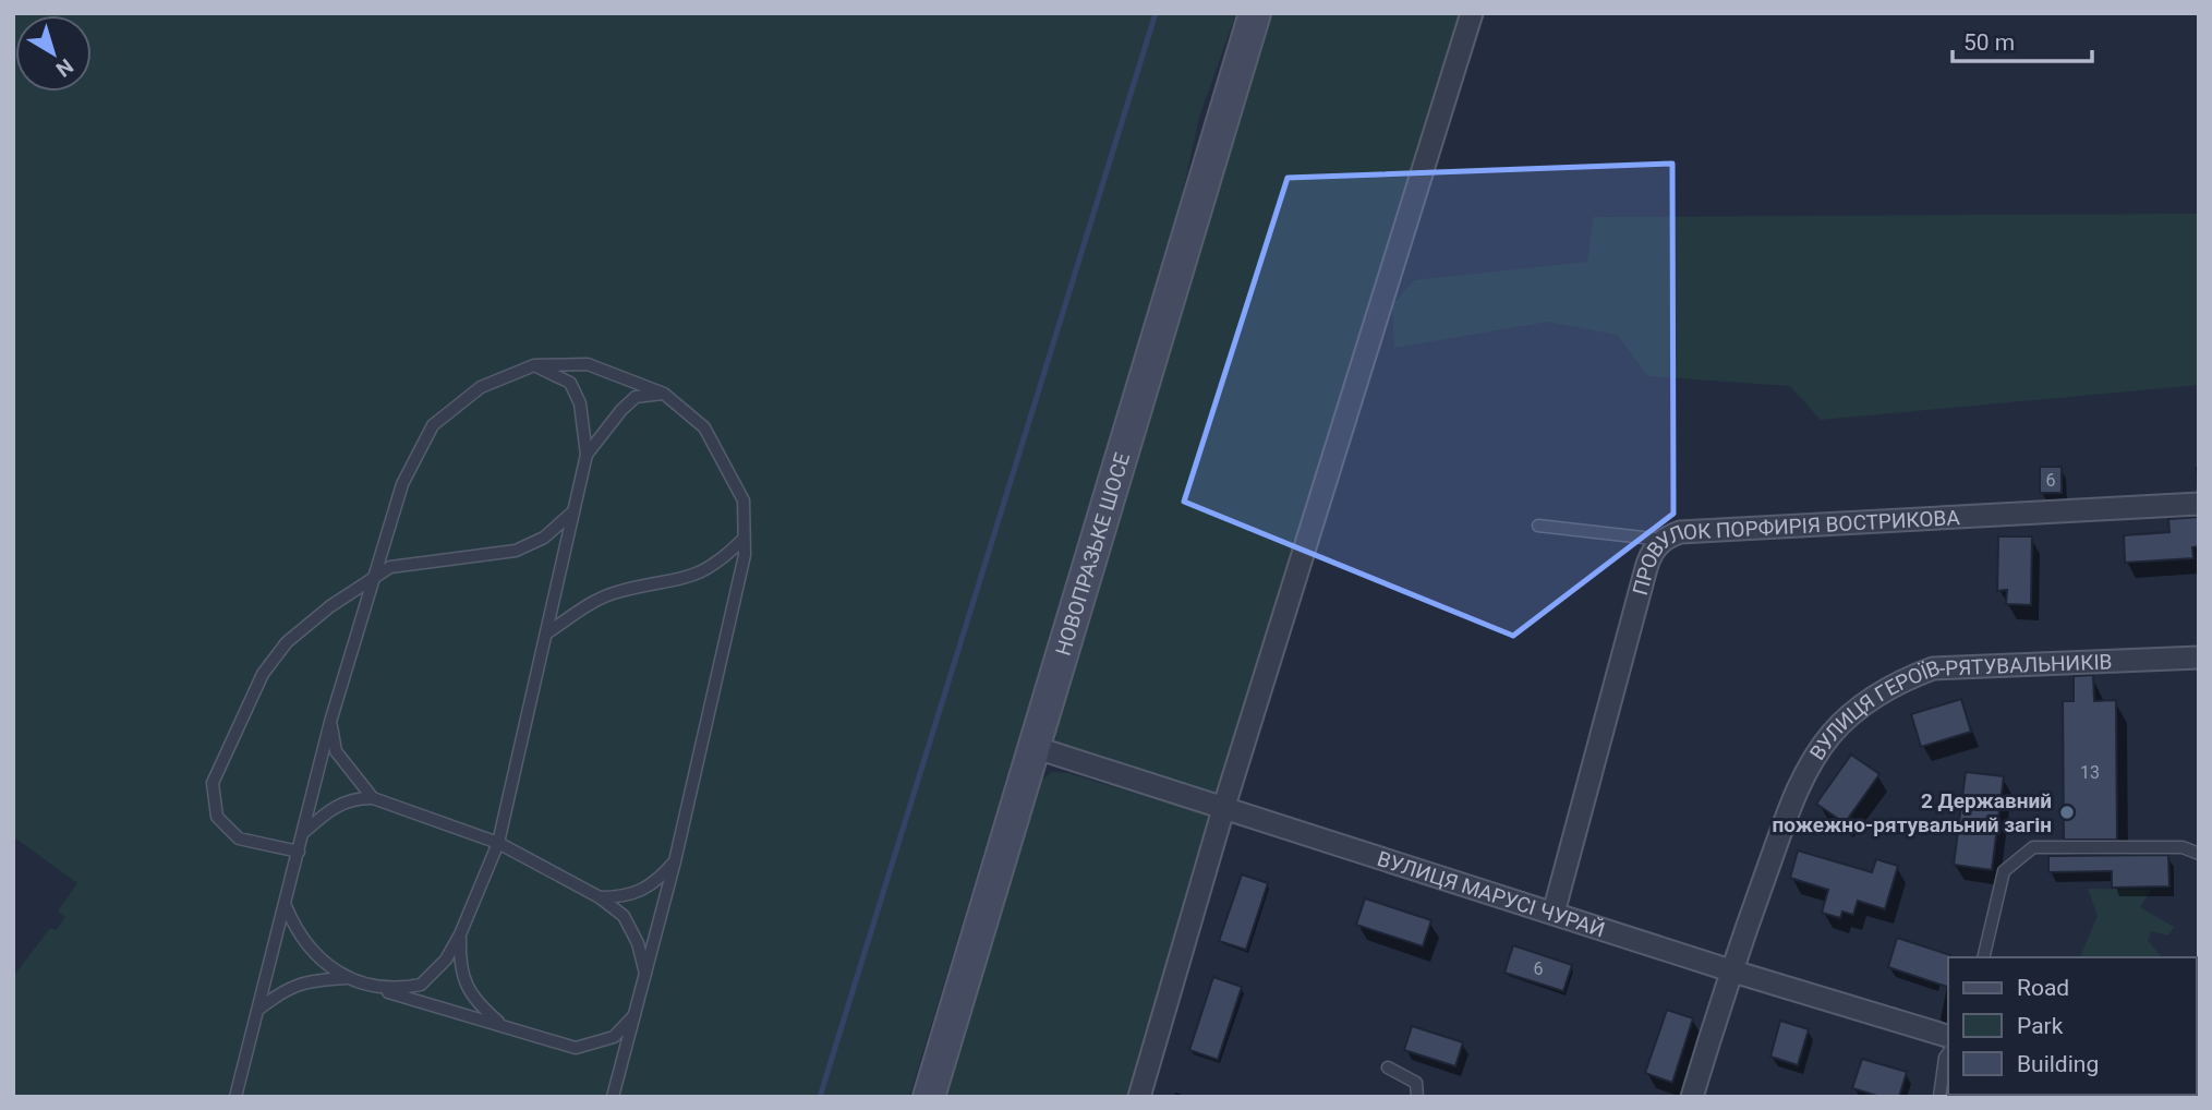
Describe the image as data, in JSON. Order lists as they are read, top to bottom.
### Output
{
  "streets": {
    "main road": ["НОВОПРАЗЬКЕ ШОСЕ"],
    "street": ["ПРОВУЛОК ПОРФИРІЯ ВОСТРИКОВА", "ВУЛИЦЯ ГЕРОЇВ-РЯТУВАЛЬНИКІВ", "ВУЛИЦЯ МАРУСІ ЧУРАЙ"]
  },
  "crossings": [
    ["НОВОПРАЗЬКЕ ШОСЕ", "ВУЛИЦЯ МАРУСІ ЧУРАЙ"],
    ["ПРОВУЛОК ПОРФИРІЯ ВОСТРИКОВА", "ВУЛИЦЯ МАРУСІ ЧУРАЙ"],
    ["ВУЛИЦЯ ГЕРОЇВ-РЯТУВАЛЬНИКІВ", "ВУЛИЦЯ МАРУСІ ЧУРАЙ"]
  ],
  "places": ["2 Державний пожежно-рятувальний загін"],
  "house_numbers": ["6", "13", "6"],
  "legend": ["Road", "Park", "Building"],
  "scale_bar": "50 m",
  "north": "bottom right"
}
